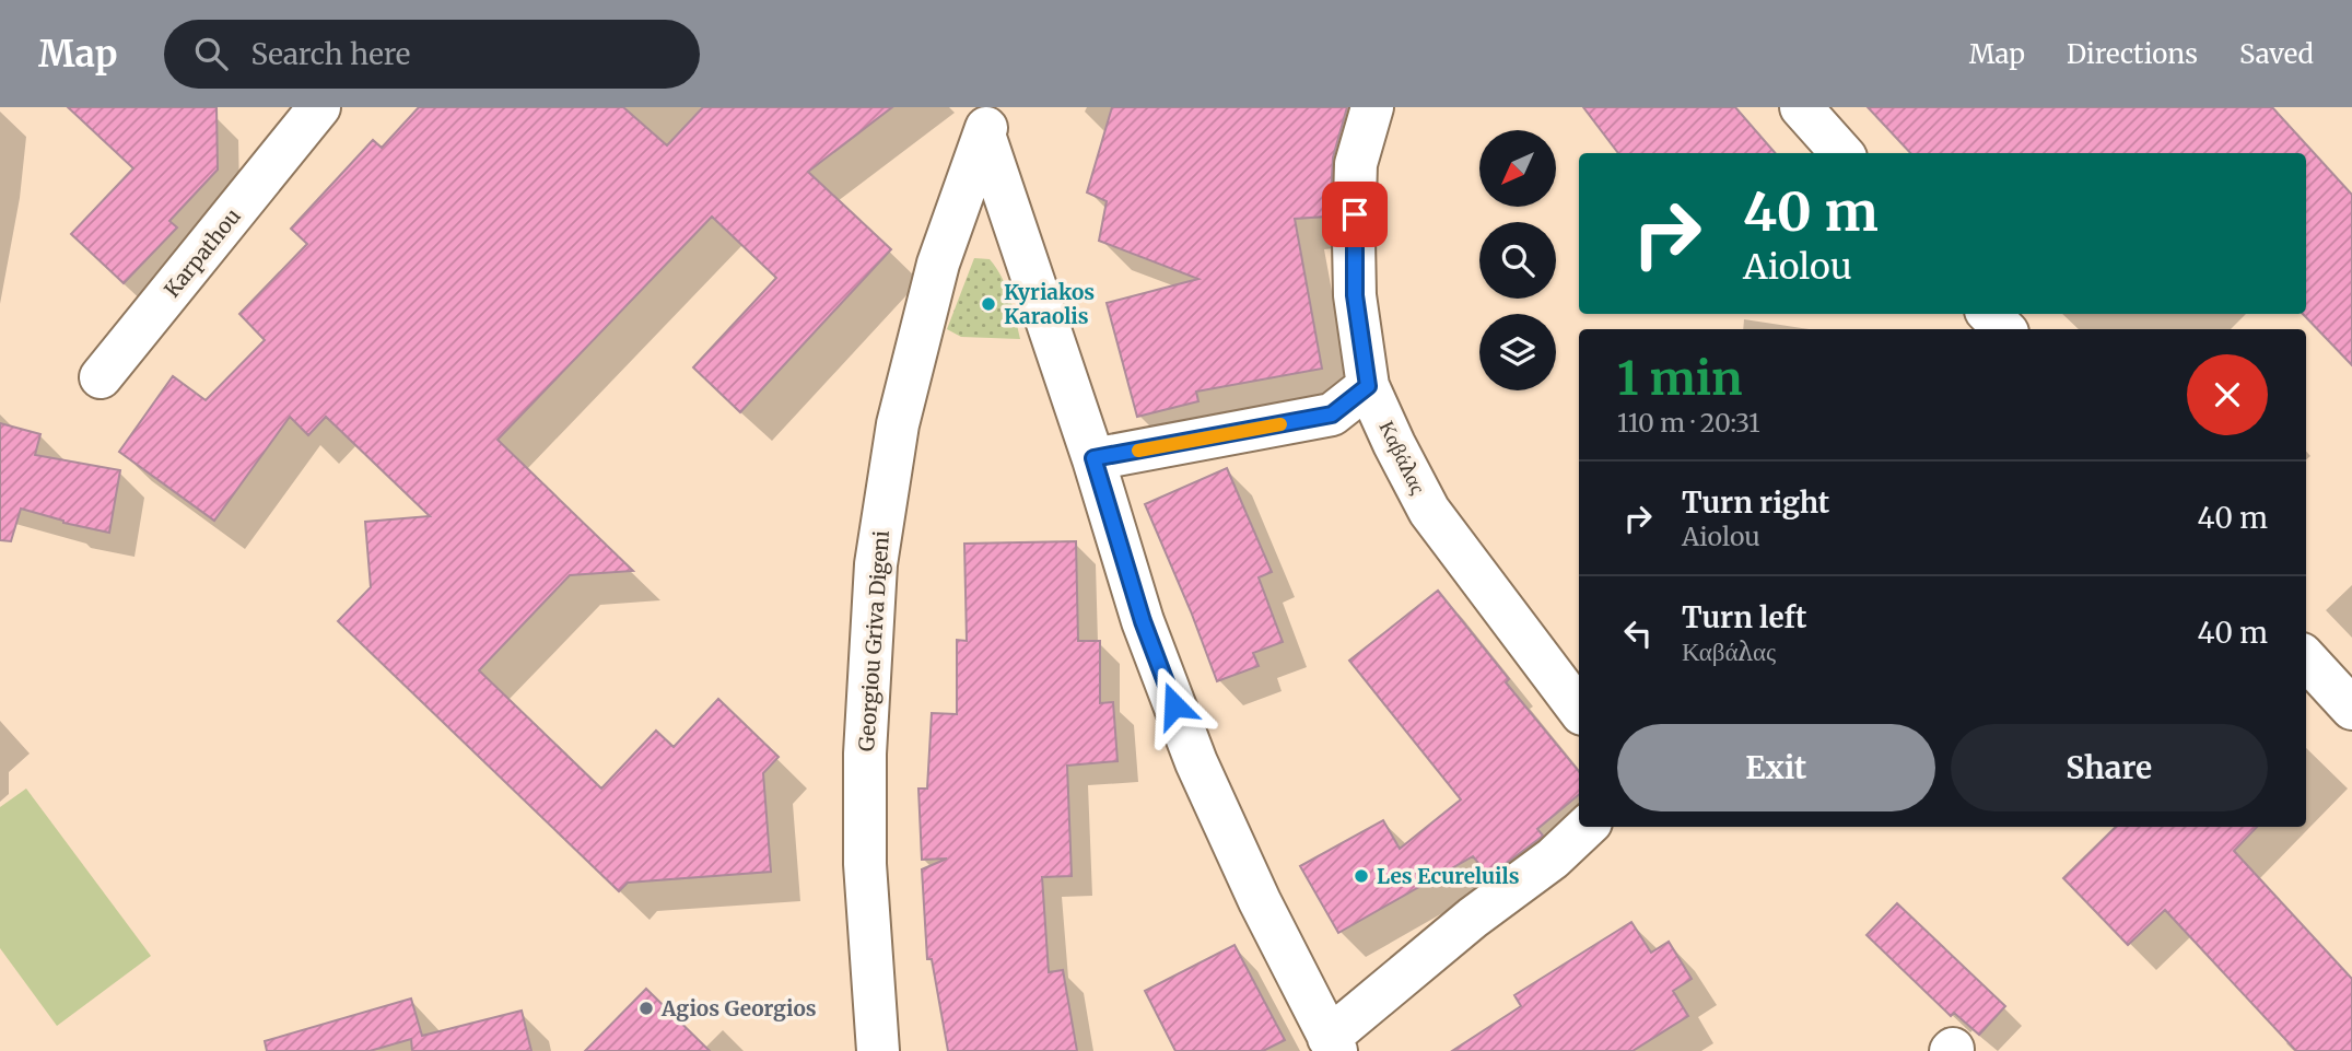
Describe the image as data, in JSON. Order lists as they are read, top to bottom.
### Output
{
  "streets": {
    "street": ["Karpathou", "Καβάλας", "Georgiou Griva Digeni"]
  },
  "places": ["Kyriakos Karaolis", "Les Ecureluils", "Agios Georgios"],
  "north": "bottom left",
  "page": {
    "header": "Map",
    "search": "Search here",
    "nav": ["Map", "Directions", "Saved"],
    "turn": ["40 m", "Aiolou"],
    "heading": ["1 min", "110 m · 20:31"],
    "list": [
      {
        "name": "Turn right",
        "note": "Aiolou",
        "value": "40 m"
      },
      {
        "name": "Turn left",
        "note": "Καβάλας",
        "value": "40 m"
      }
    ],
    "buttons": ["Exit", "Share"]
  }
}
